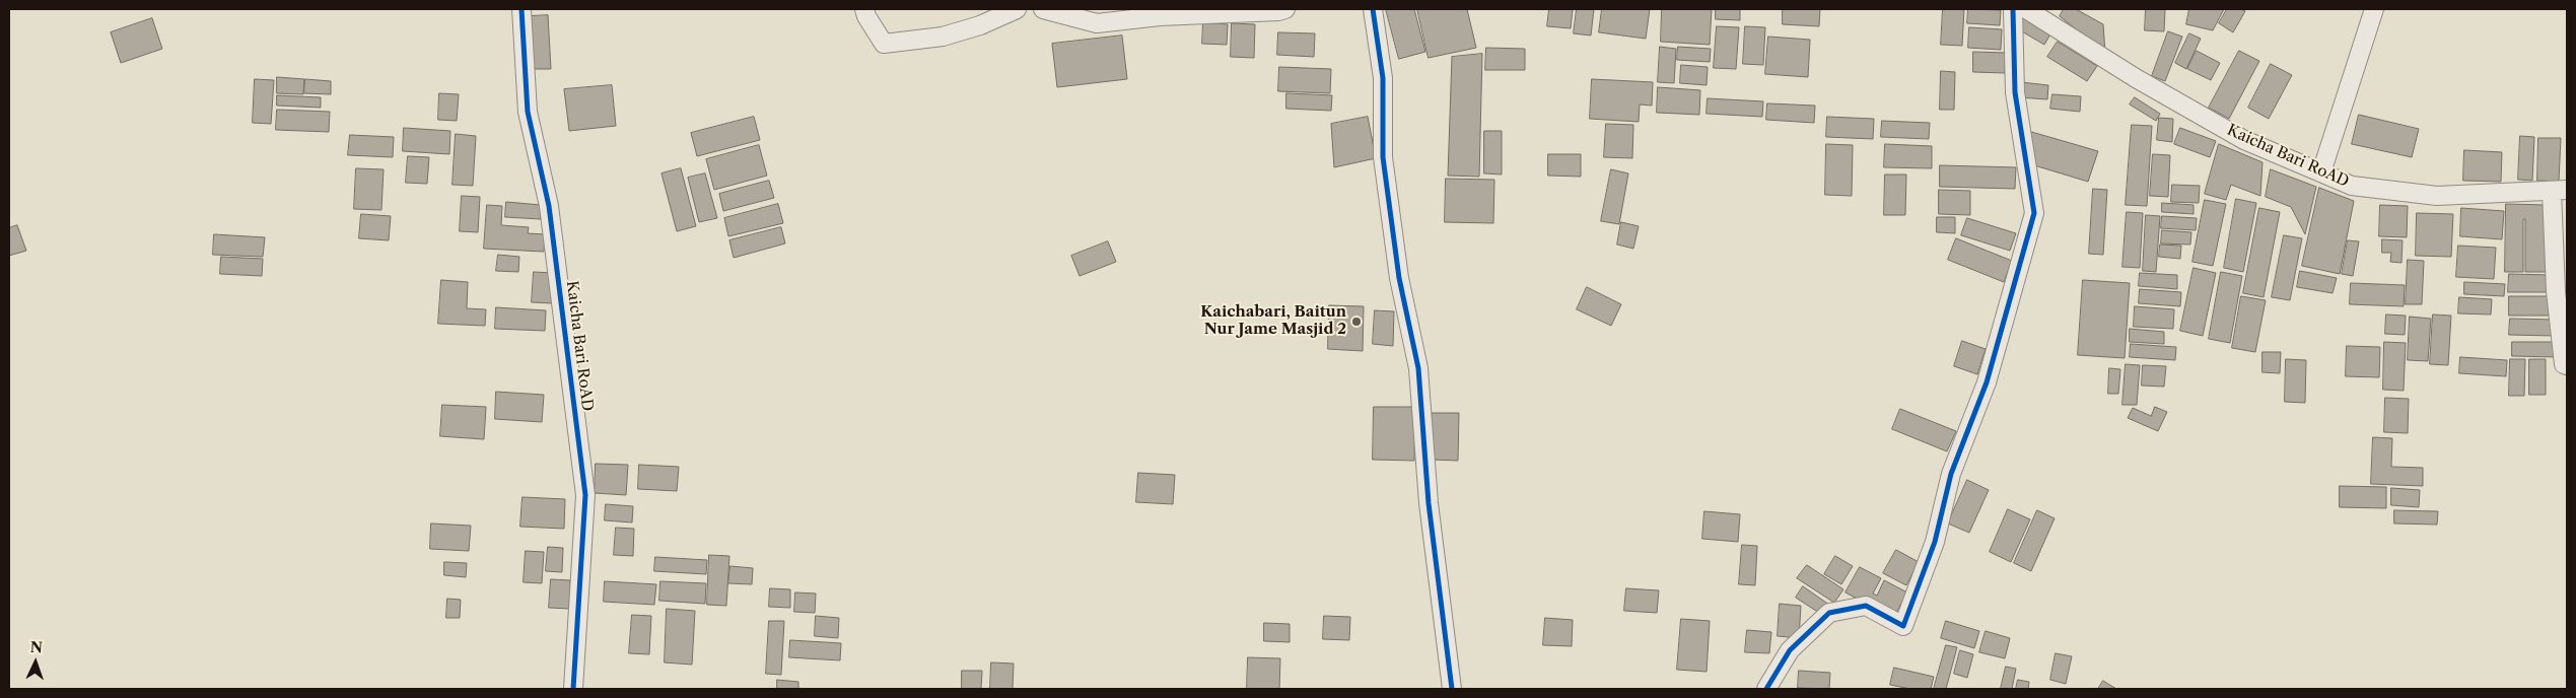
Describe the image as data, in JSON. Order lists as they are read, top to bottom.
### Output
{
  "streets": {
    "street": ["Kaicha Bari RoAD"]
  },
  "places": ["Kaichabari, Baitun Nur Jame Masjid 2"],
  "north": "top"
}
